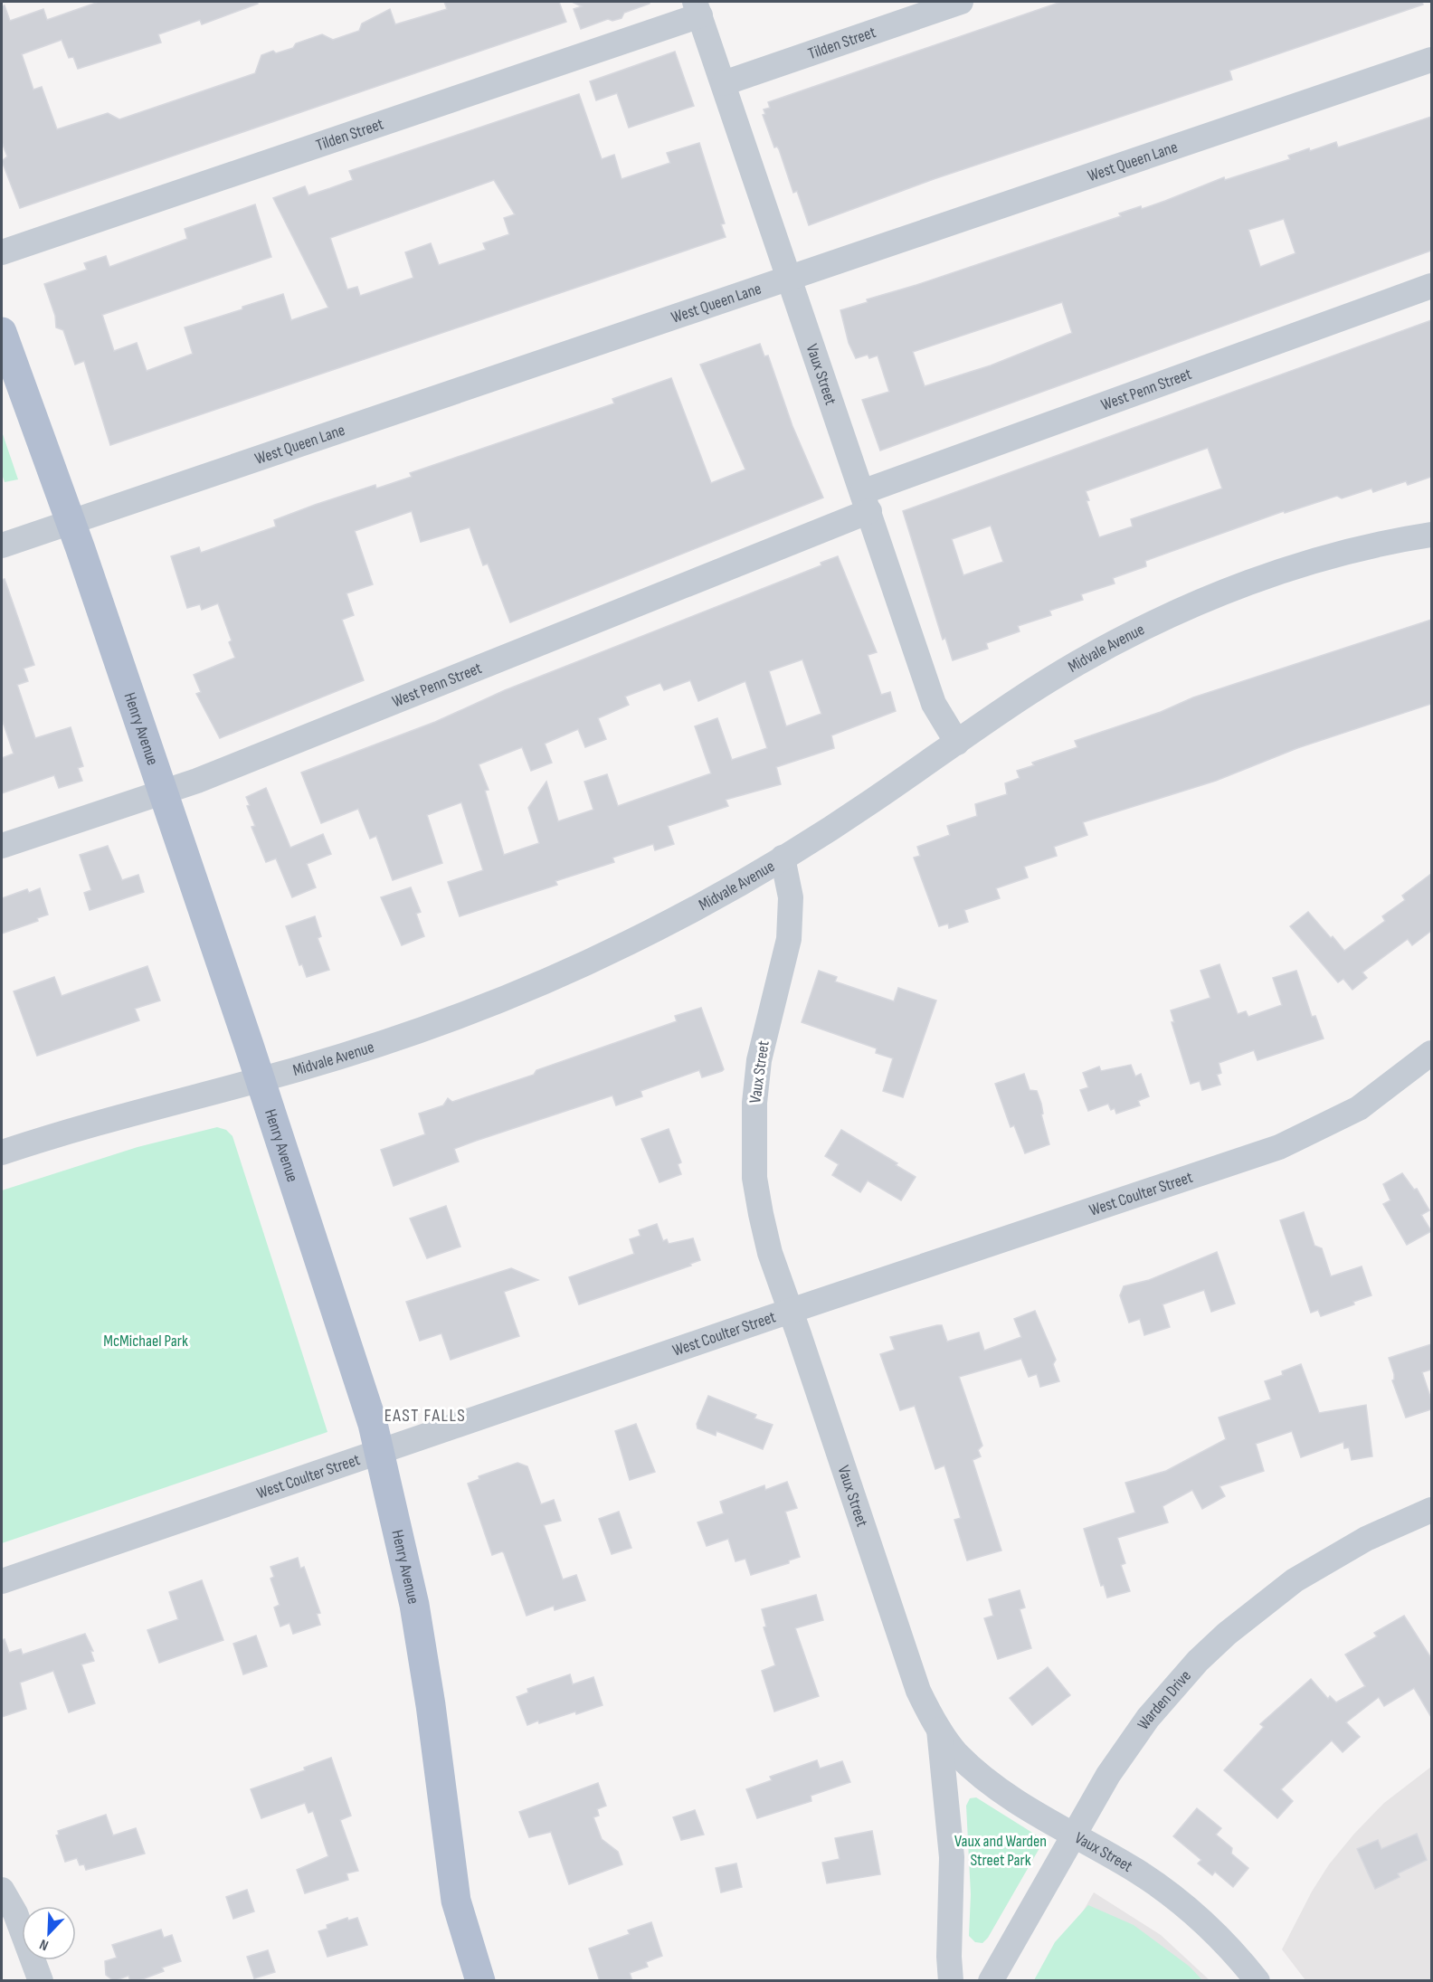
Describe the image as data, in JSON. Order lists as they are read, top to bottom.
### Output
{
  "streets": {
    "main road": ["Henry Avenue"],
    "street": [
      "Tilden Street",
      "West Queen Lane",
      "Vaux Street",
      "West Penn Street",
      "Midvale Avenue",
      "West Coulter Street",
      "Warden Drive"
    ]
  },
  "crossings": [
    ["Tilden Street", "Vaux Street"],
    ["West Queen Lane", "Vaux Street"],
    ["West Queen Lane", "Henry Avenue"],
    ["Vaux Street", "West Penn Street"],
    ["Vaux Street", "Midvale Avenue"],
    ["Vaux Street", "West Coulter Street"],
    ["Vaux Street", "Warden Drive"],
    ["West Penn Street", "Henry Avenue"],
    ["Midvale Avenue", "Henry Avenue"],
    ["Henry Avenue", "West Coulter Street"]
  ],
  "districts": ["EAST FALLS"],
  "parks": ["McMichael Park", "Vaux and Warden Street Park"],
  "north": "bottom left"
}
